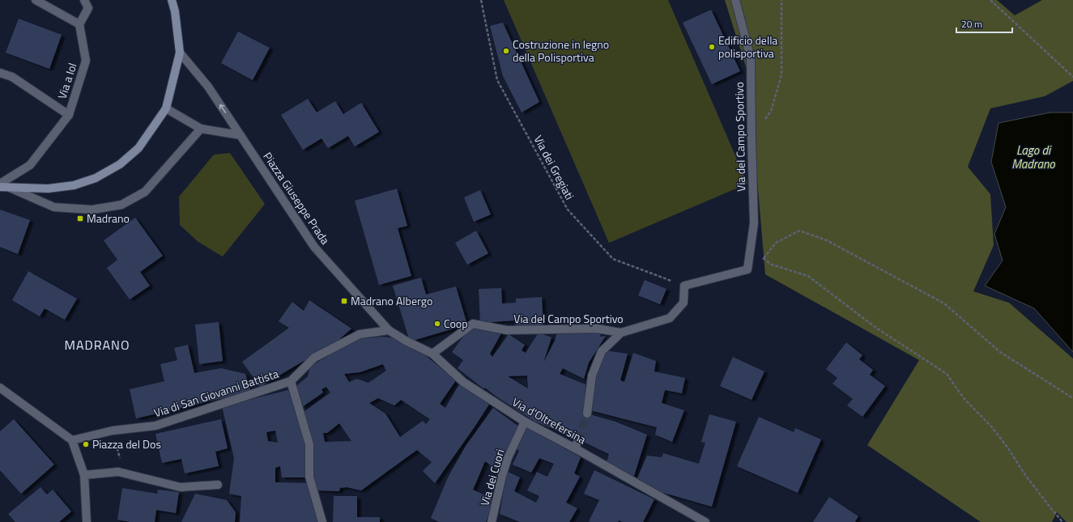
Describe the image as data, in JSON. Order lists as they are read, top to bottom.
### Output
{
  "streets": {
    "street": [
      "Via a Iol",
      "Via del Campo Sportivo",
      "Piazza Giuseppe Prada",
      "Via di San Giovanni Battista",
      "Via d'Oltrefersina",
      "Via dei Cuori"
    ],
    "path": ["Via dei Gregiati"]
  },
  "crossings": [
    ["Via del Campo Sportivo", "Via dei Gregiati"],
    ["Via del Campo Sportivo", "Via d'Oltrefersina"],
    ["Piazza Giuseppe Prada", "Via di San Giovanni Battista"],
    ["Piazza Giuseppe Prada", "Via d'Oltrefersina"],
    ["Via di San Giovanni Battista", "Via d'Oltrefersina"],
    ["Via d'Oltrefersina", "Via dei Cuori"]
  ],
  "districts": ["MADRANO"],
  "water": ["Lago di Madrano"],
  "places": {
    "other": [
      "Edificio della polisportiva",
      "Costruzione in legno della Polisportiva",
      "Coop",
      "Piazza del Dos"
    ],
    "transit": ["Madrano", "Madrano Albergo"]
  },
  "scale_bar": "20 m"
}
